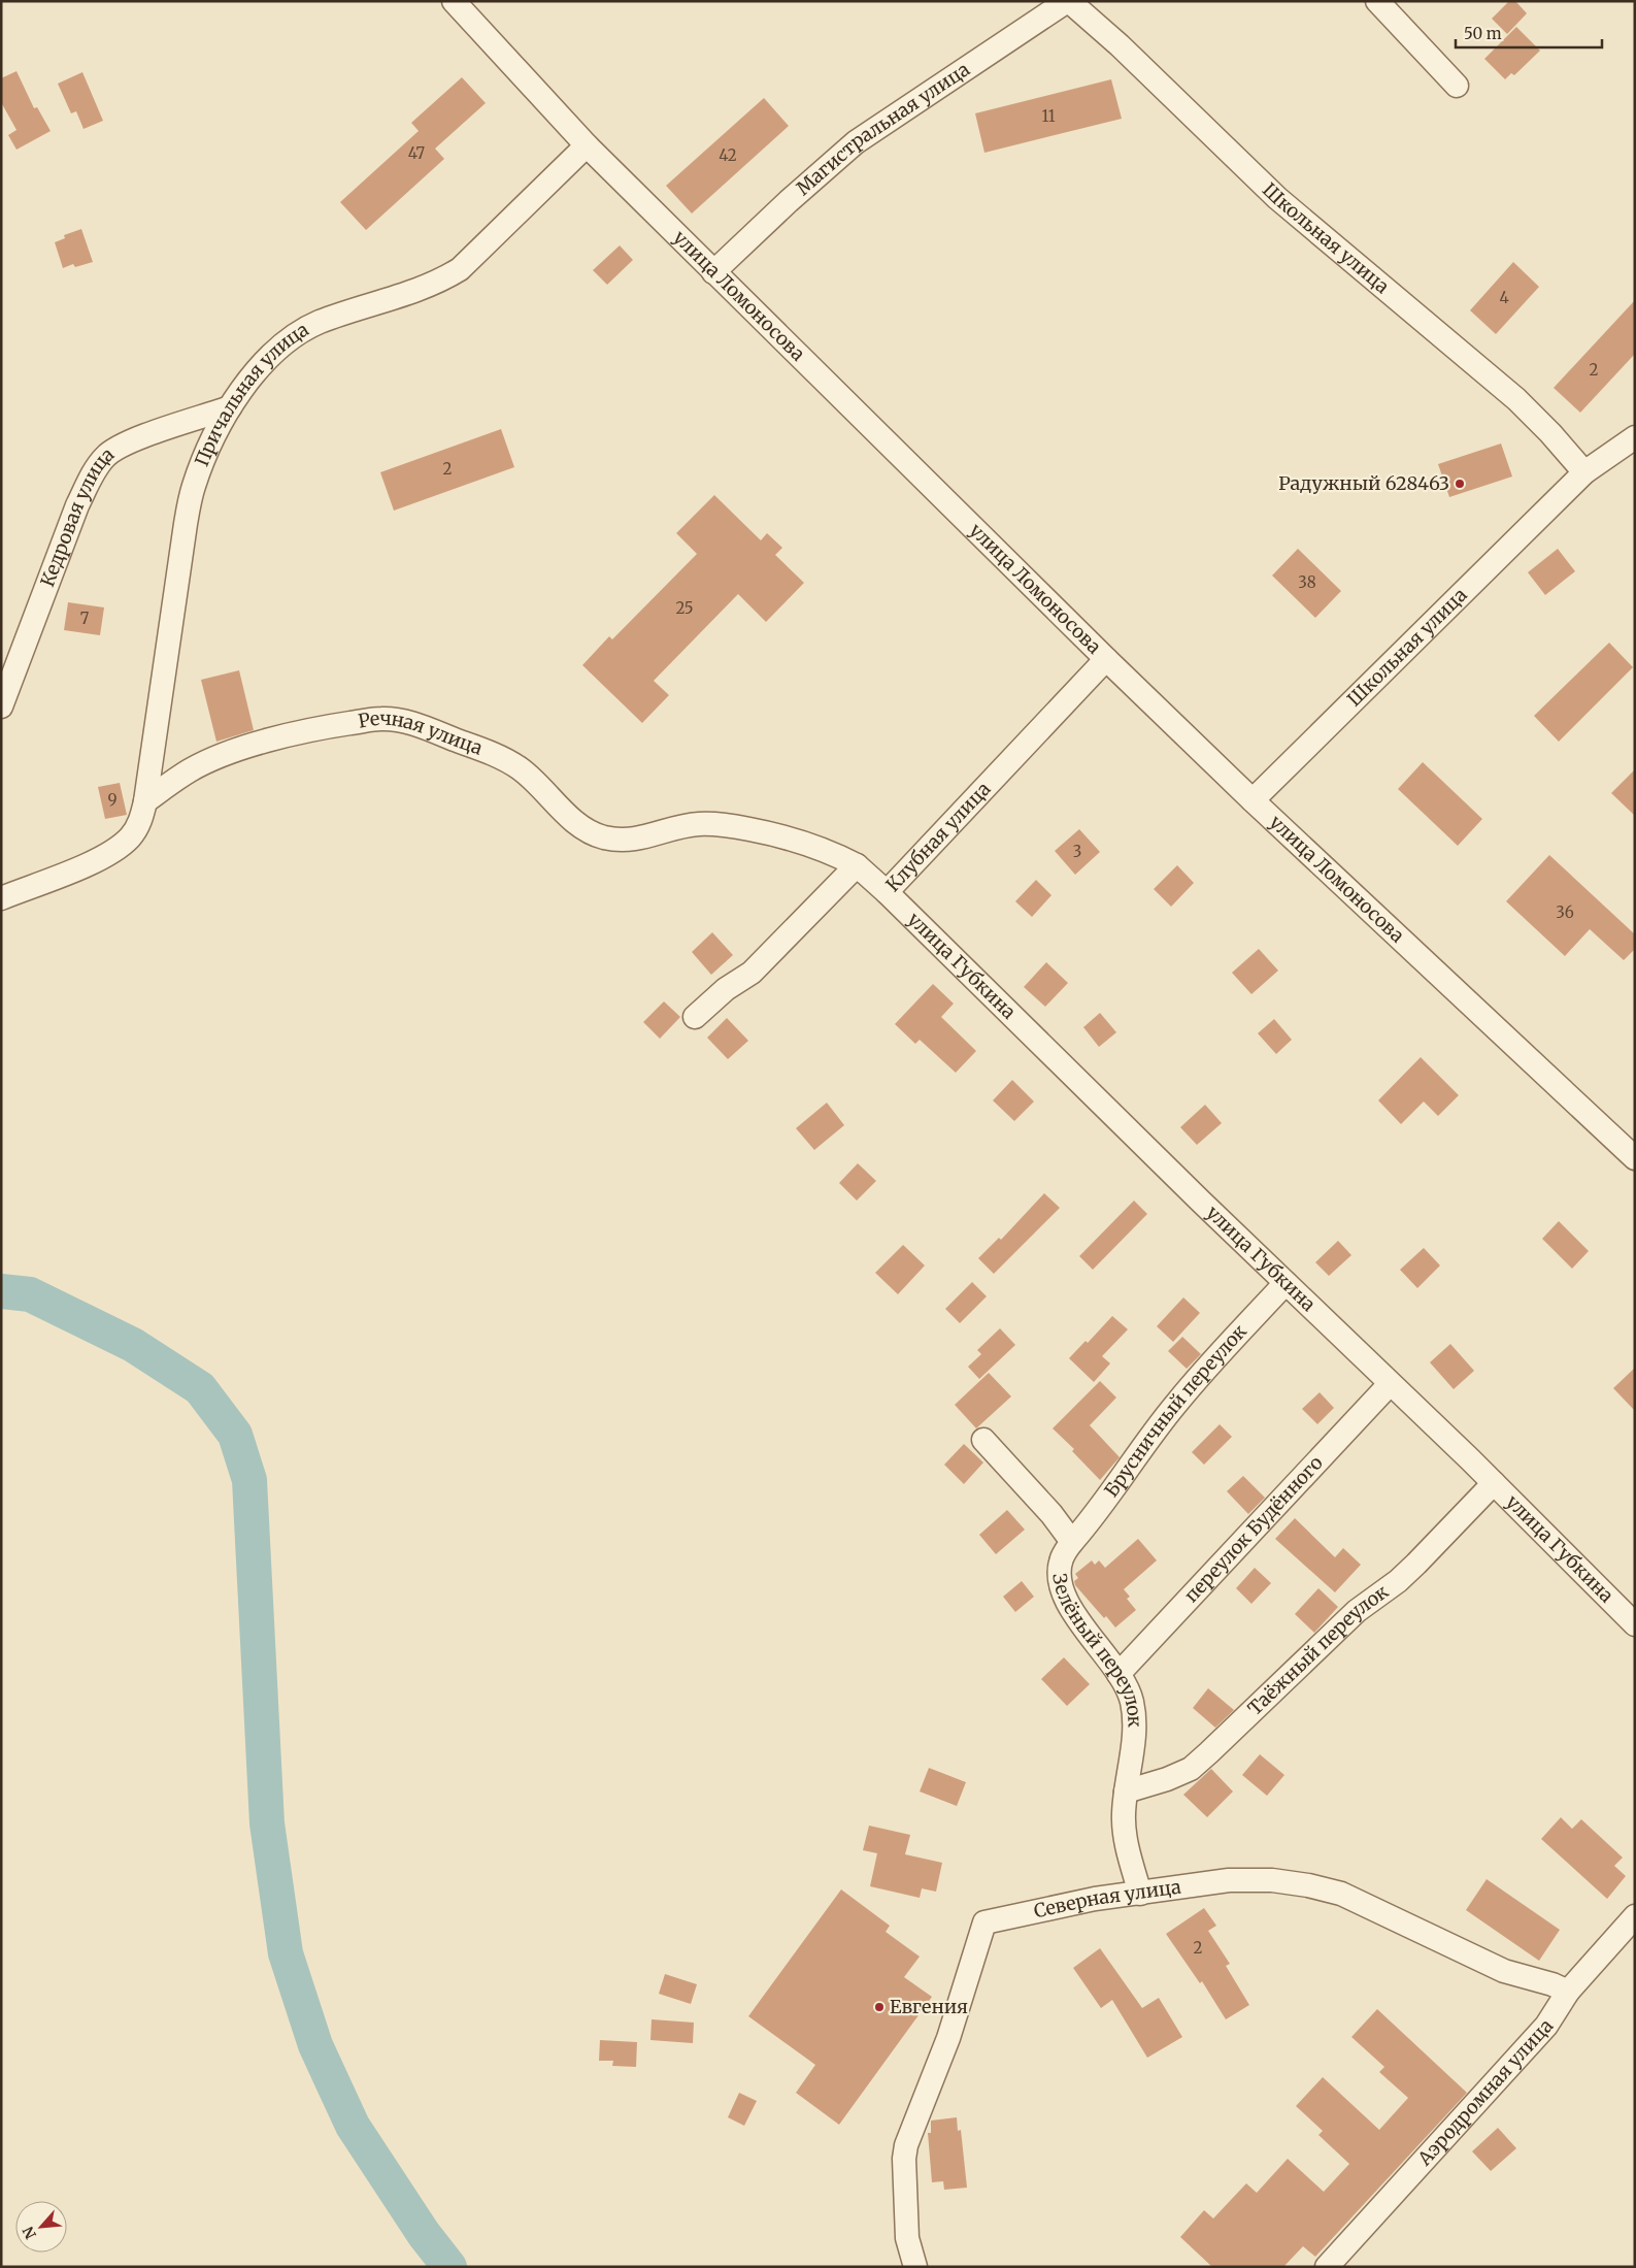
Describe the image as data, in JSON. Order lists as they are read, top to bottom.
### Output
{
  "streets": {
    "street": [
      "Магистральная улица",
      "Школьная улица",
      "улица Ломоносова",
      "Причальная улица",
      "Кедровая улица",
      "Речная улица",
      "Клубная улица",
      "улица Губкина",
      "Брусничный переулок",
      "переулок Будённого",
      "Зелёный переулок",
      "Таёжный переулок",
      "Северная улица",
      "Аэродромная улица"
    ]
  },
  "crossings": [
    ["Магистральная улица", "Школьная улица"],
    ["Магистральная улица", "улица Ломоносова"],
    ["Школьная улица", "улица Ломоносова"],
    ["улица Ломоносова", "Причальная улица"],
    ["улица Ломоносова", "Клубная улица"],
    ["Причальная улица", "Кедровая улица"],
    ["Причальная улица", "Речная улица"],
    ["Речная улица", "Клубная улица"],
    ["Клубная улица", "улица Губкина"],
    ["улица Губкина", "Брусничный переулок"],
    ["улица Губкина", "переулок Будённого"],
    ["улица Губкина", "Таёжный переулок"],
    ["Брусничный переулок", "Зелёный переулок"],
    ["переулок Будённого", "Зелёный переулок"],
    ["Зелёный переулок", "Таёжный переулок"],
    ["Зелёный переулок", "Северная улица"],
    ["Северная улица", "Аэродромная улица"]
  ],
  "places": ["Радужный 628463", "Евгения"],
  "house_numbers": [
    "11",
    "47",
    "42",
    "4",
    "2",
    "2",
    "38",
    "25",
    "7",
    "9",
    "3",
    "36",
    "2"
  ],
  "scale_bar": "50 m",
  "north": "bottom left"
}
